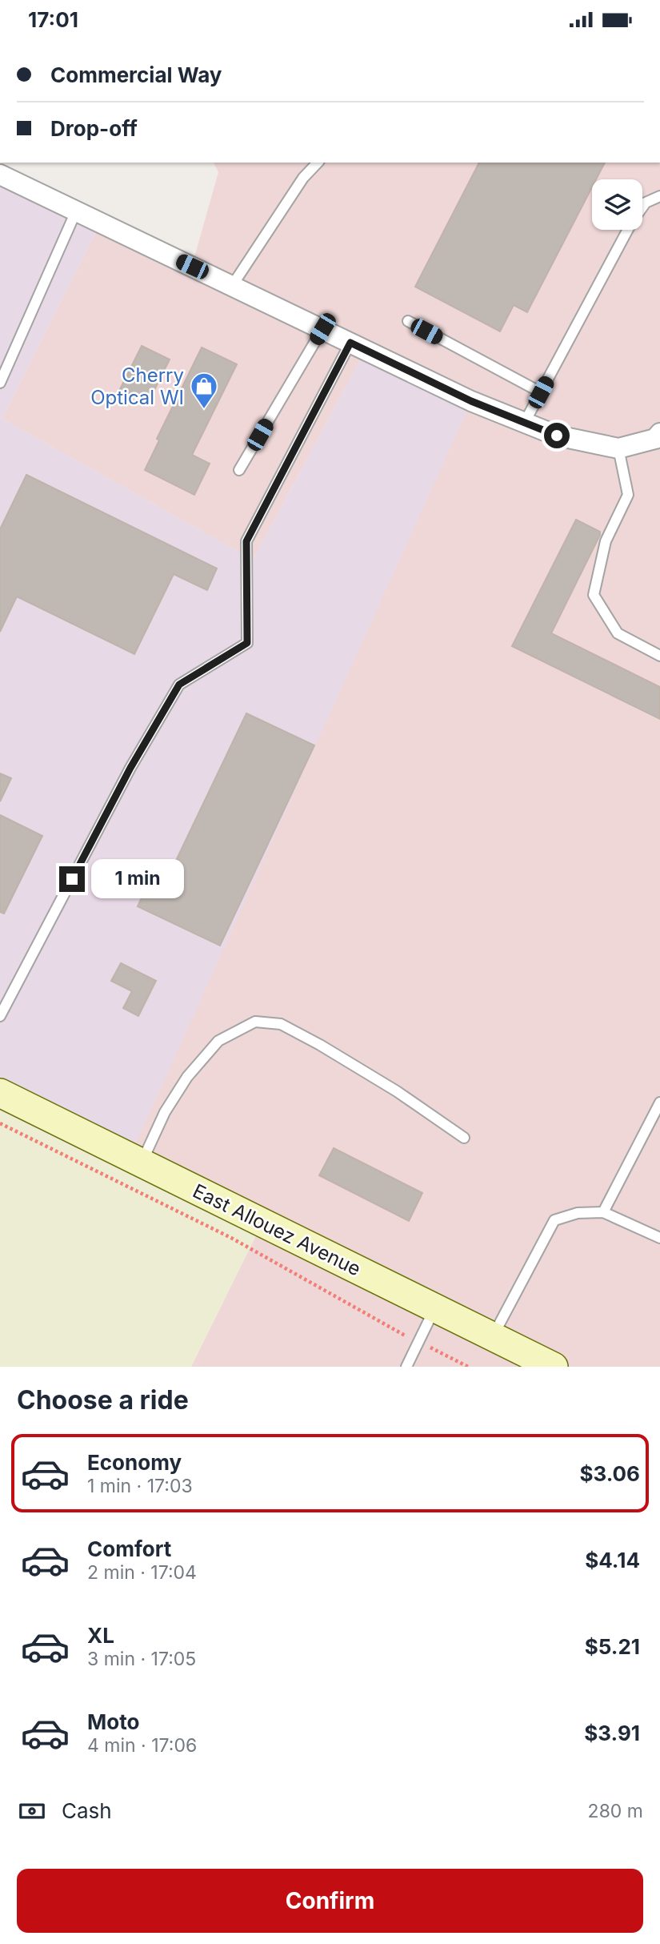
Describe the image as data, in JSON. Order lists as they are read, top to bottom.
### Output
{
  "streets": {
    "street": ["East Allouez Avenue"]
  },
  "places": {
    "shop": ["Cherry Optical WI"]
  },
  "page": {
    "status": "17:01",
    "banner": ["Commercial Way", "Drop-off"],
    "bubble": "1 min",
    "heading": "Choose a ride",
    "list": [
      {
        "name": "Economy",
        "note": "1 min · 17:03",
        "value": "$3.06"
      },
      {
        "name": "Comfort",
        "note": "2 min · 17:04",
        "value": "$4.14"
      },
      {
        "name": "XL",
        "note": "3 min · 17:05",
        "value": "$5.21"
      },
      {
        "name": "Moto",
        "note": "4 min · 17:06",
        "value": "$3.91"
      }
    ],
    "pay": ["Cash", "280 m"],
    "buttons": "Confirm"
  }
}
